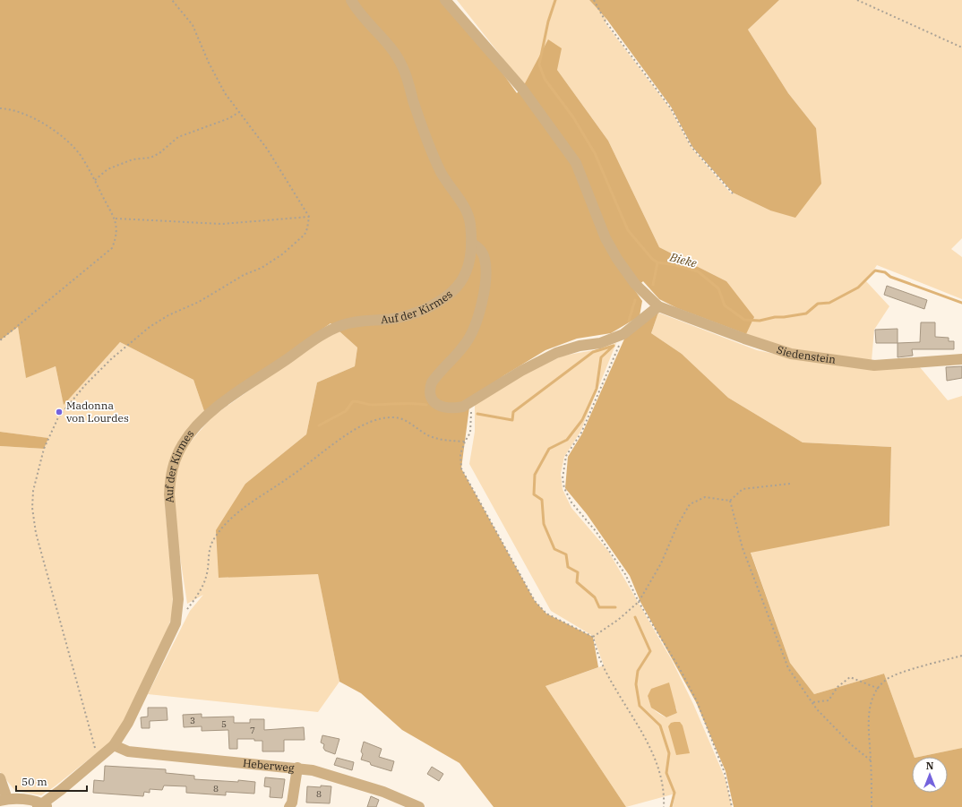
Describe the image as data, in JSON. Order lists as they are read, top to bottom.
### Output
{
  "streets": {
    "street": ["Auf der Kirmes", "Siedenstein", "Heberweg"]
  },
  "crossings": [
    ["Auf der Kirmes", "Heberweg"]
  ],
  "water": ["Bieke"],
  "places": ["Madonna von Lourdes"],
  "house_numbers": [
    "3",
    "5",
    "7",
    "8",
    "8"
  ],
  "scale_bar": "50 m",
  "north": "top"
}
